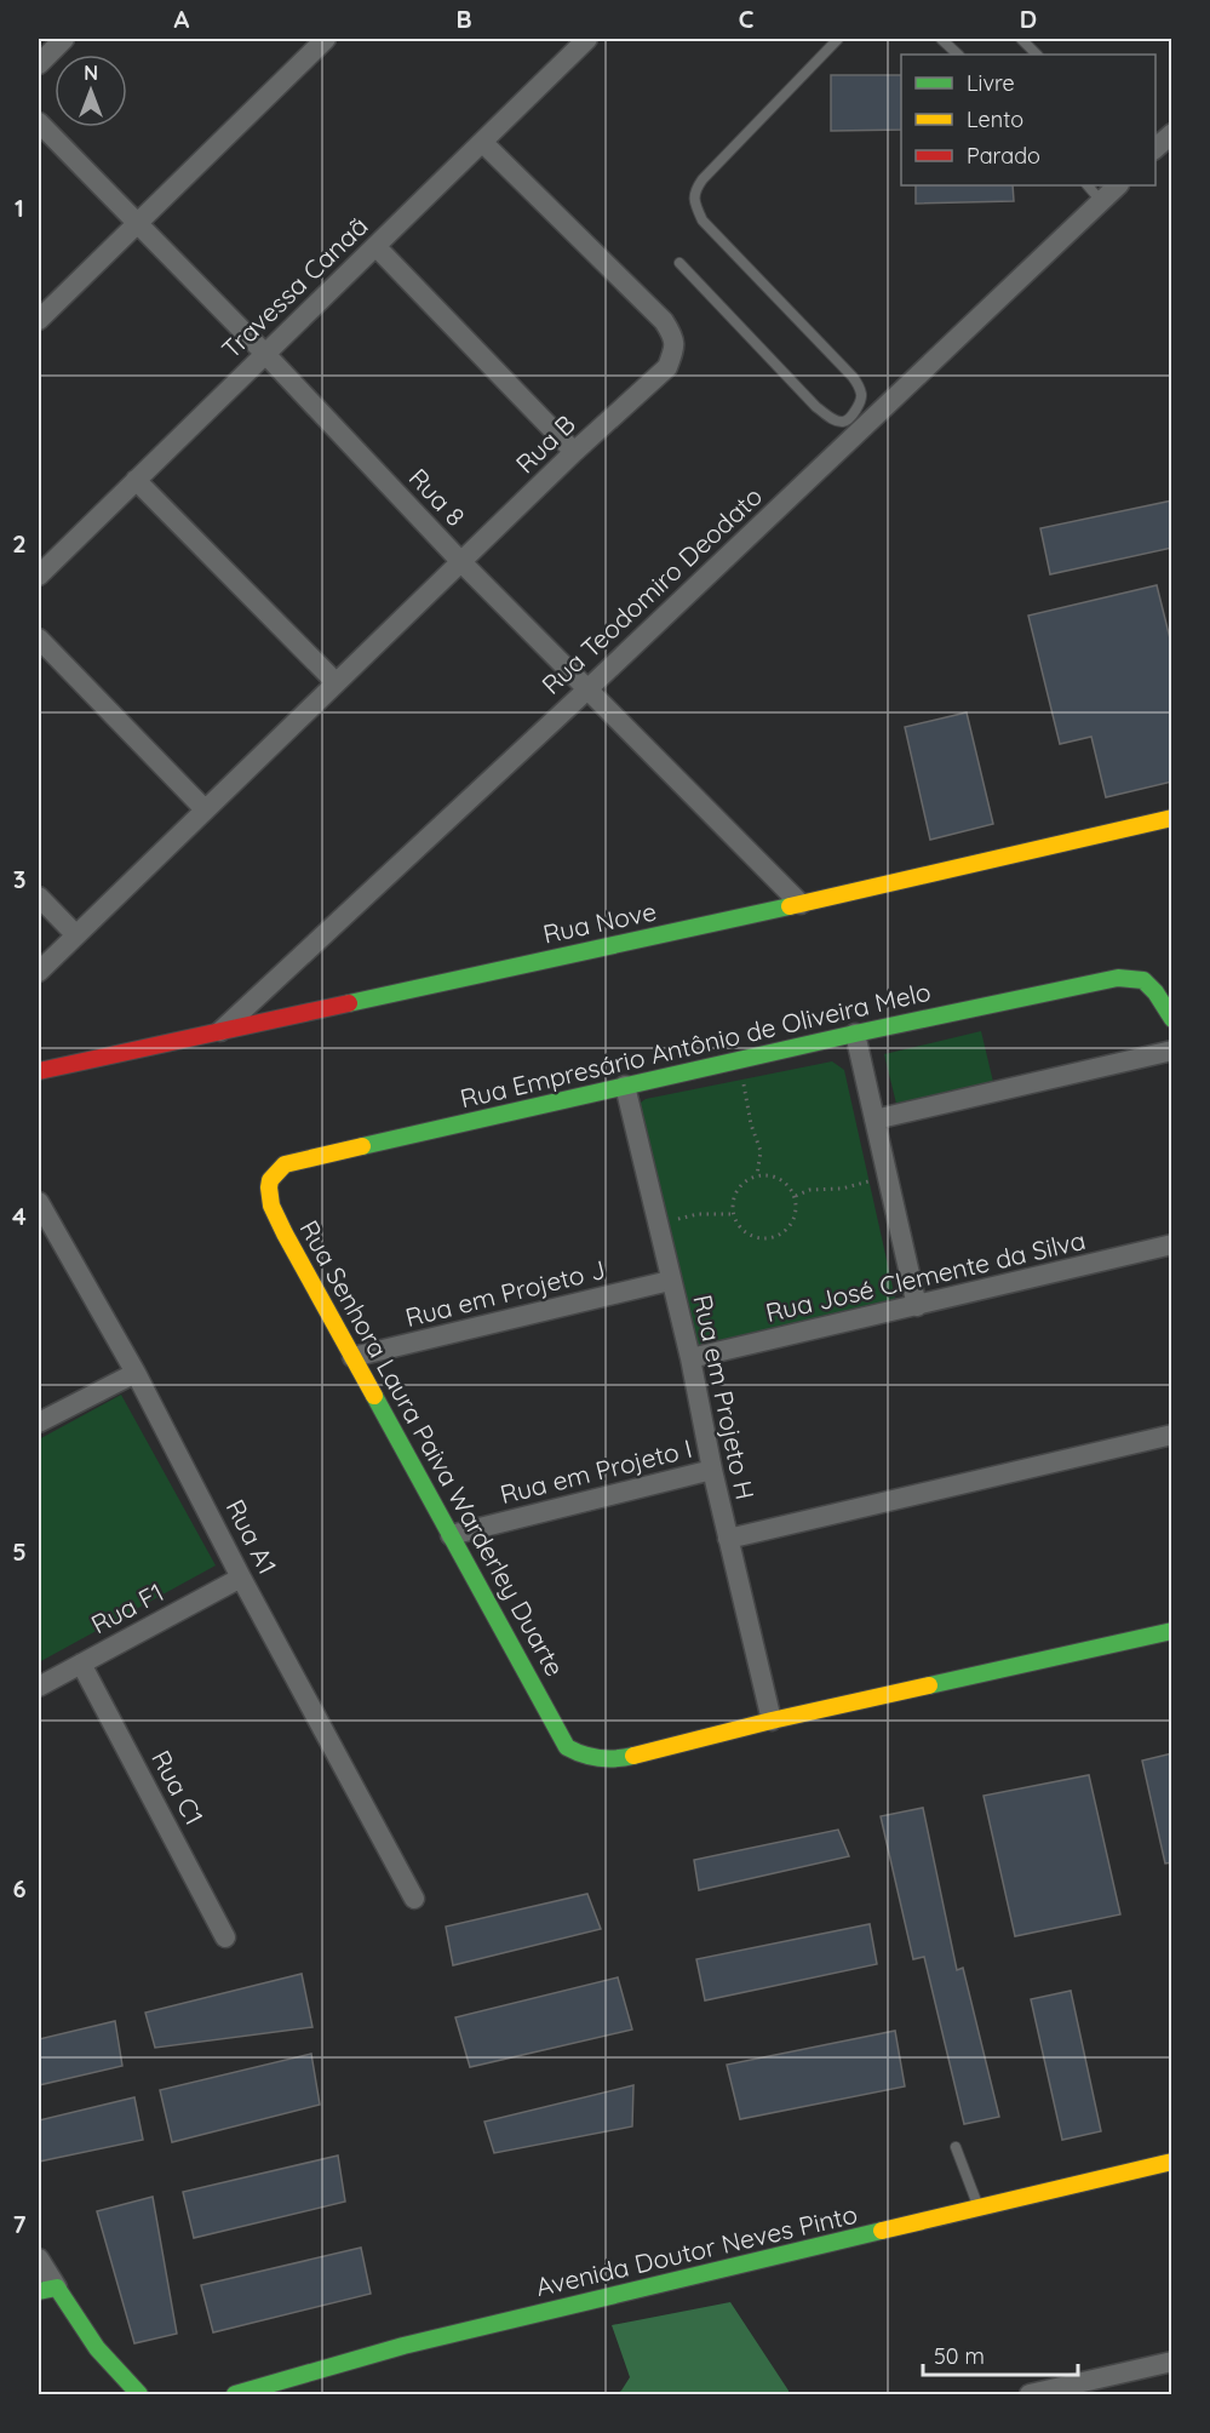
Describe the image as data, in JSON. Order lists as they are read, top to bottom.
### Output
{
  "streets": {
    "street": [
      "Travessa Canaã",
      "Rua B",
      "Rua 8",
      "Rua Teodomiro Deodato",
      "Rua Nove",
      "Rua Empresário Antônio de Oliveira Melo",
      "Rua José Clemente da Silva",
      "Rua em Projeto J",
      "Rua em Projeto H",
      "Rua Senhora Laura Paiva Warderley Duarte",
      "Rua em Projeto I",
      "Rua A1",
      "Rua F1",
      "Rua C1",
      "Avenida Doutor Neves Pinto"
    ]
  },
  "crossings": [
    ["Travessa Canaã", "Rua B"],
    ["Travessa Canaã", "Rua 8"],
    ["Rua B", "Rua 8"],
    ["Rua 8", "Rua Teodomiro Deodato"],
    ["Rua 8", "Rua Nove"],
    ["Rua Teodomiro Deodato", "Rua Nove"],
    ["Rua Empresário Antônio de Oliveira Melo", "Rua em Projeto H"],
    ["Rua Empresário Antônio de Oliveira Melo", "Rua Senhora Laura Paiva Warderley Duarte"],
    ["Rua José Clemente da Silva", "Rua em Projeto H"],
    ["Rua em Projeto J", "Rua em Projeto H"],
    ["Rua em Projeto J", "Rua Senhora Laura Paiva Warderley Duarte"],
    ["Rua em Projeto H", "Rua Senhora Laura Paiva Warderley Duarte"],
    ["Rua em Projeto H", "Rua em Projeto I"],
    ["Rua Senhora Laura Paiva Warderley Duarte", "Rua em Projeto I"],
    ["Rua A1", "Rua F1"],
    ["Rua F1", "Rua C1"]
  ],
  "legend": ["Livre", "Lento", "Parado"],
  "scale_bar": "50 m",
  "north": "top",
  "grid": {
    "columns": [
      "A",
      "B",
      "C",
      "D"
    ],
    "rows": [
      "1",
      "2",
      "3",
      "4",
      "5",
      "6",
      "7"
    ]
  }
}
